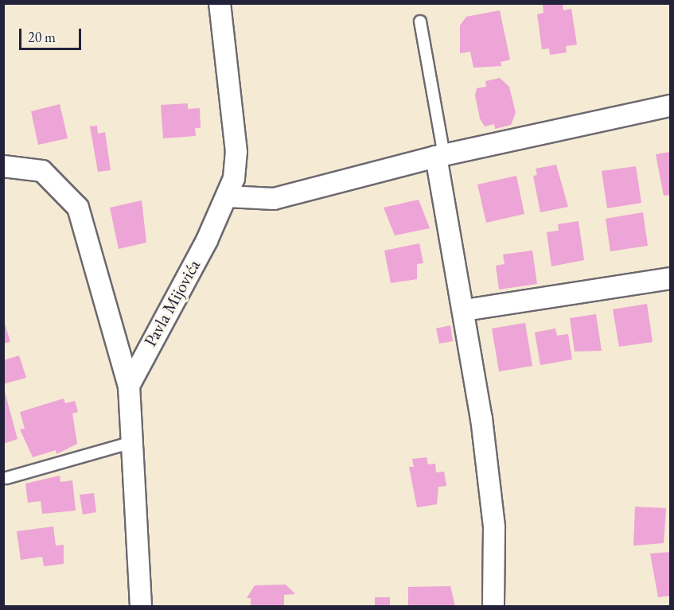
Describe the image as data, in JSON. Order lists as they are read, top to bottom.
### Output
{
  "streets": {
    "street": ["Pavla Mijovića"]
  },
  "scale_bar": "20 m"
}
